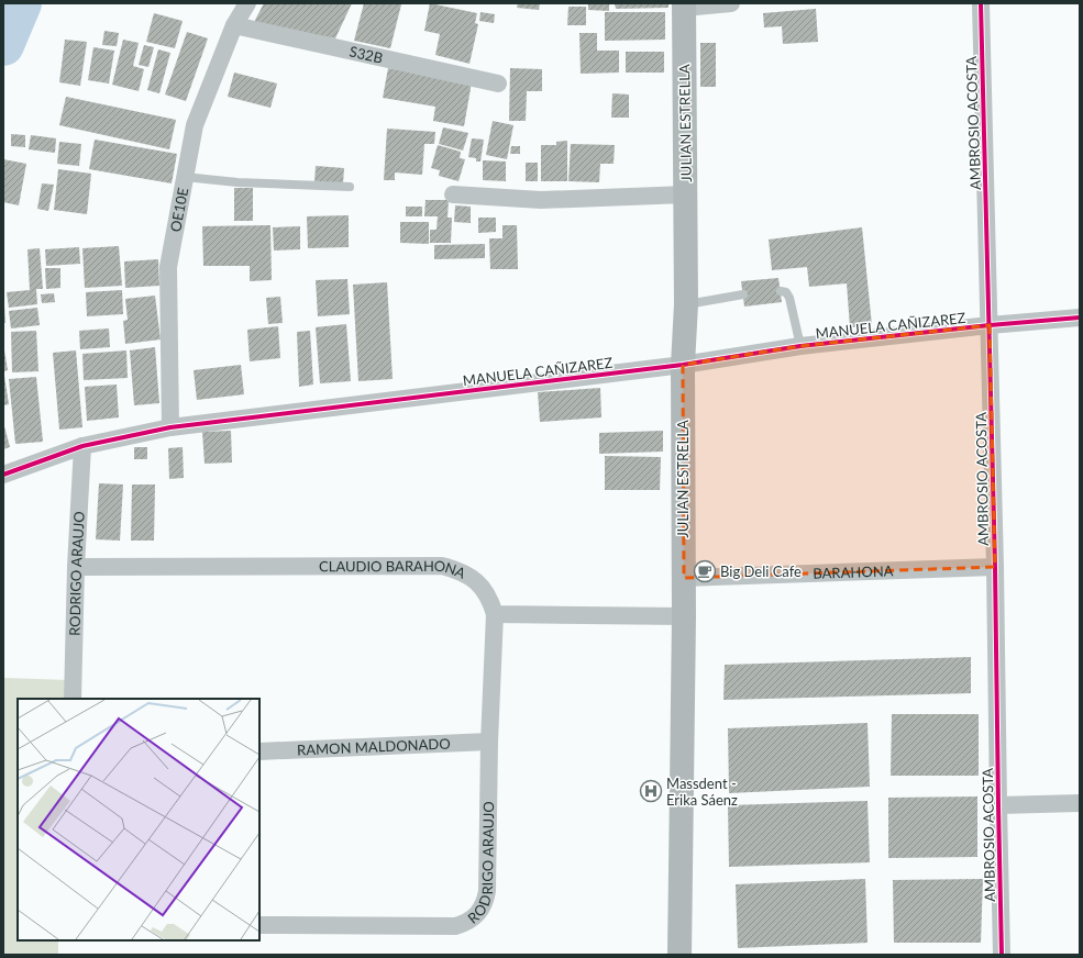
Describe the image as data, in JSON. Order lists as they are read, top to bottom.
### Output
{
  "streets": {
    "street": [
      "S32B",
      "JULIAN ESTRELLA",
      "AMBROSIO ACOSTA",
      "OE10E",
      "MANUELA CAÑIZAREZ",
      "BARAHONA",
      "CLAUDIO BARAHONA",
      "RODRIGO ARAUJO",
      "RAMON MALDONADO"
    ]
  },
  "crossings": [
    ["S32B", "OE10E"],
    ["JULIAN ESTRELLA", "MANUELA CAÑIZAREZ"],
    ["JULIAN ESTRELLA", "BARAHONA"],
    ["AMBROSIO ACOSTA", "MANUELA CAÑIZAREZ"],
    ["AMBROSIO ACOSTA", "BARAHONA"],
    ["OE10E", "MANUELA CAÑIZAREZ"],
    ["MANUELA CAÑIZAREZ", "RODRIGO ARAUJO"],
    ["CLAUDIO BARAHONA", "RODRIGO ARAUJO"],
    ["RODRIGO ARAUJO", "RAMON MALDONADO"]
  ],
  "places": {
    "cafe": ["Big Deli Cafe"],
    "hospital": ["Massdent - Erika Sáenz"]
  }
}
